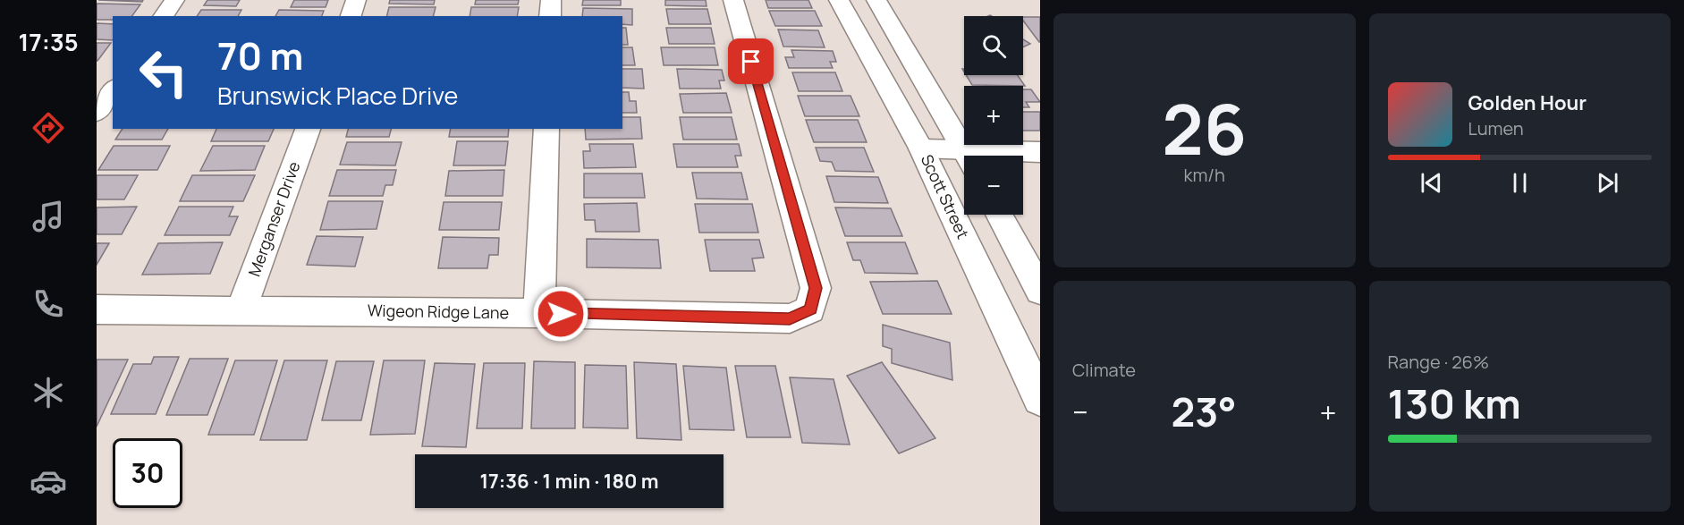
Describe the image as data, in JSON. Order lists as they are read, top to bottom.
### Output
{
  "streets": {
    "street": ["Scott Street", "Merganser Drive", "Wigeon Ridge Lane"]
  },
  "crossings": [
    ["Merganser Drive", "Wigeon Ridge Lane"]
  ],
  "page": {
    "tabs": "17:35",
    "tile": [
      ["26", "km/h"],
      "Climate",
      ["Range · 26%", "130 km"]
    ],
    "map_buttons": ["+", "−"],
    "turn": ["70 m", "Brunswick Place Drive"],
    "song": ["Golden Hour", "Lumen"],
    "heat": ["−", "23°", "+"],
    "limit": "30",
    "trip": "17:36 · 1 min · 180 m"
  }
}
